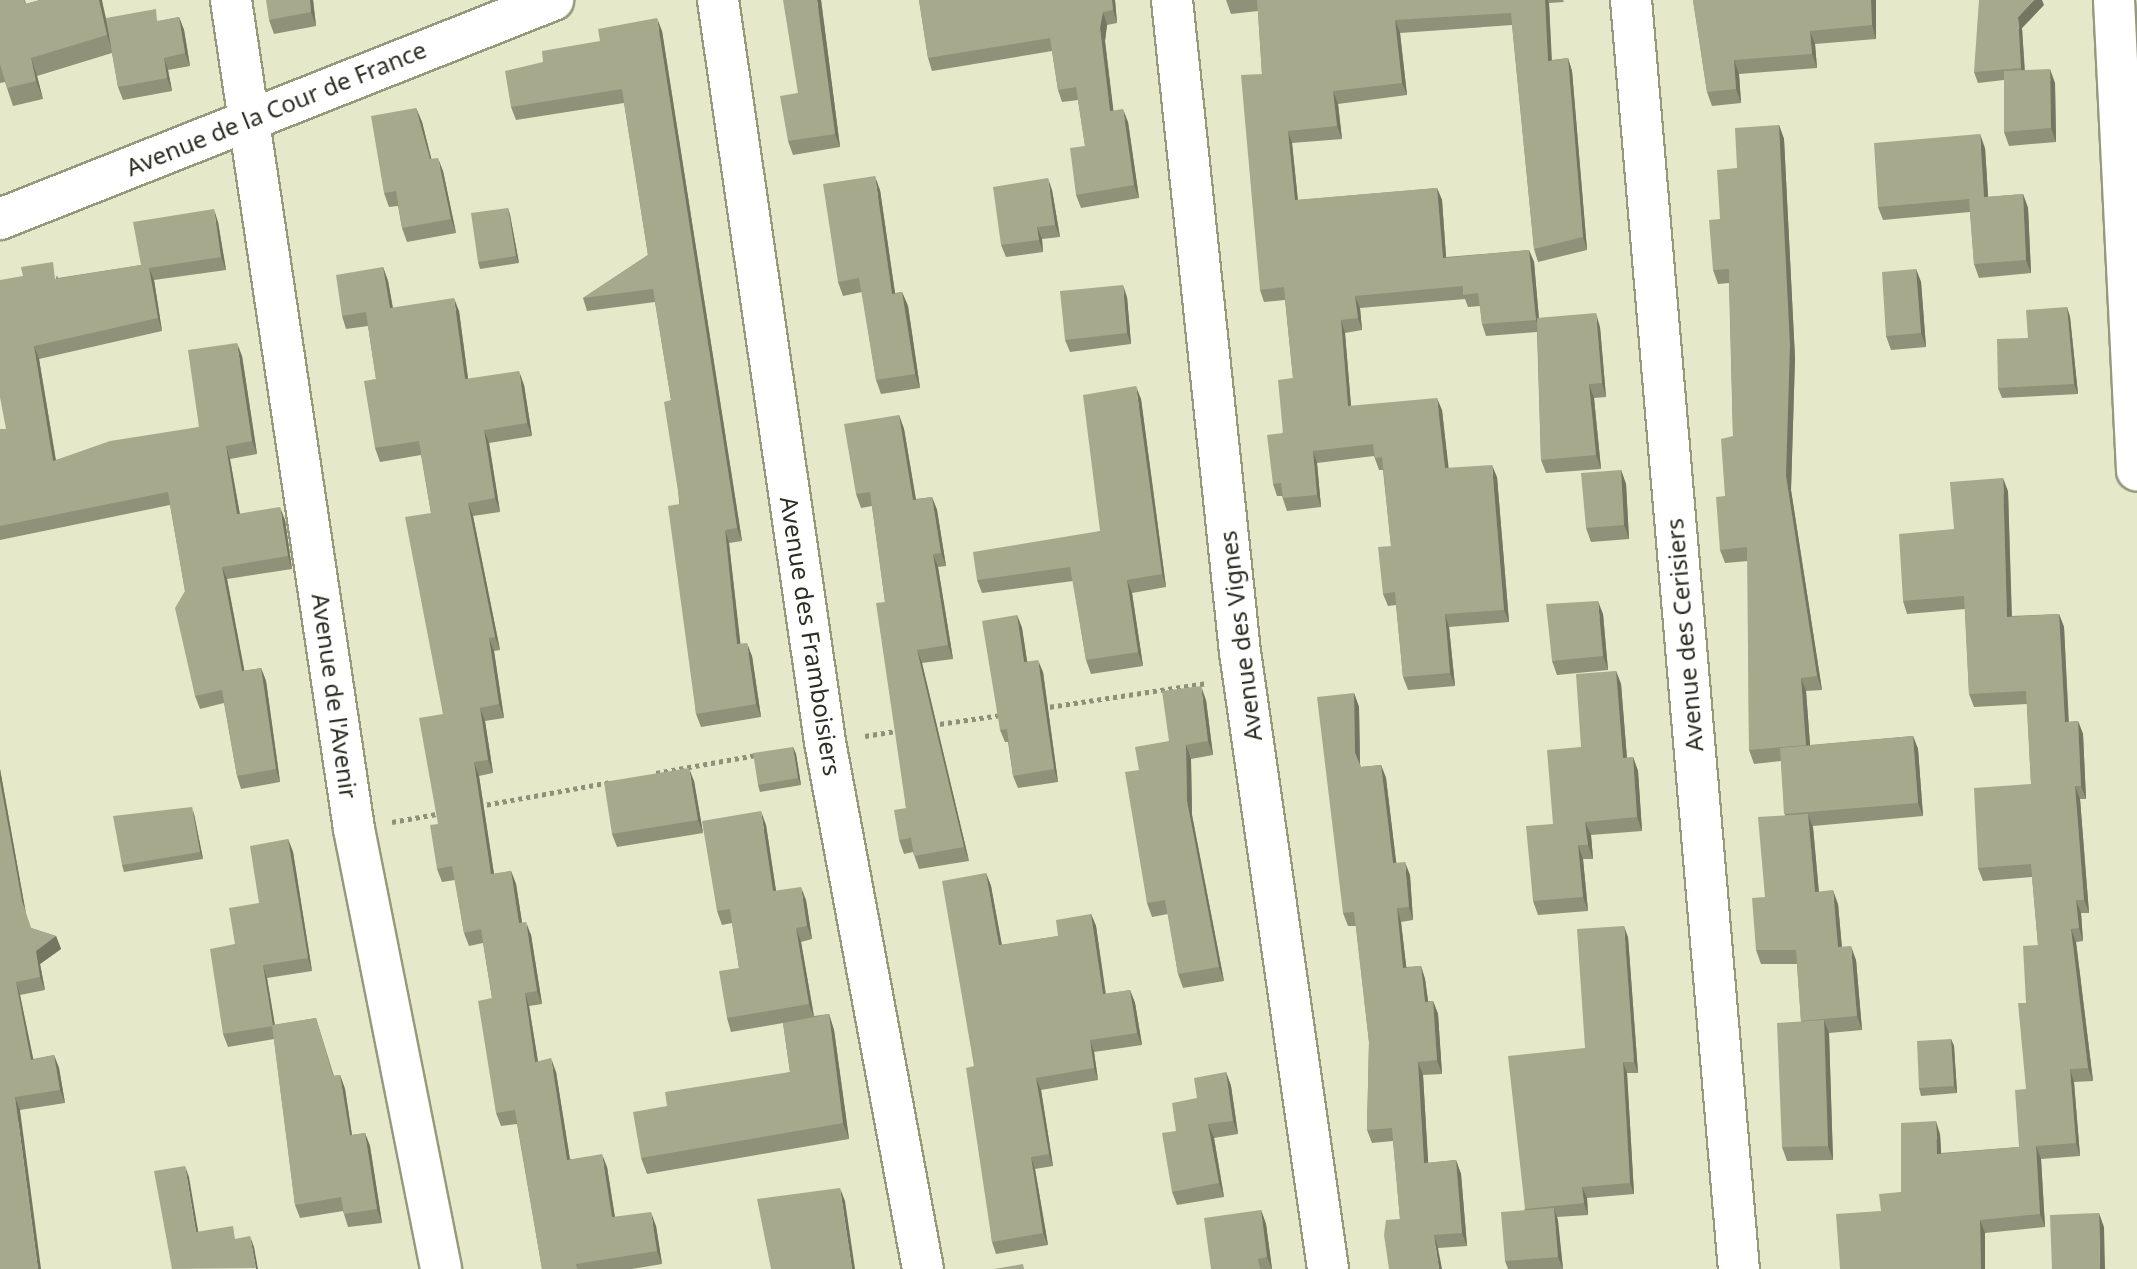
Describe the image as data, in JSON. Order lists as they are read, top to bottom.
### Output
{
  "streets": {
    "street": [
      "Avenue de la Cour de France",
      "Avenue des Cerisiers",
      "Avenue des Framboisiers",
      "Avenue des Vignes",
      "Avenue de l'Avenir"
    ]
  },
  "crossings": [
    ["Avenue de la Cour de France", "Avenue de l'Avenir"]
  ]
}
